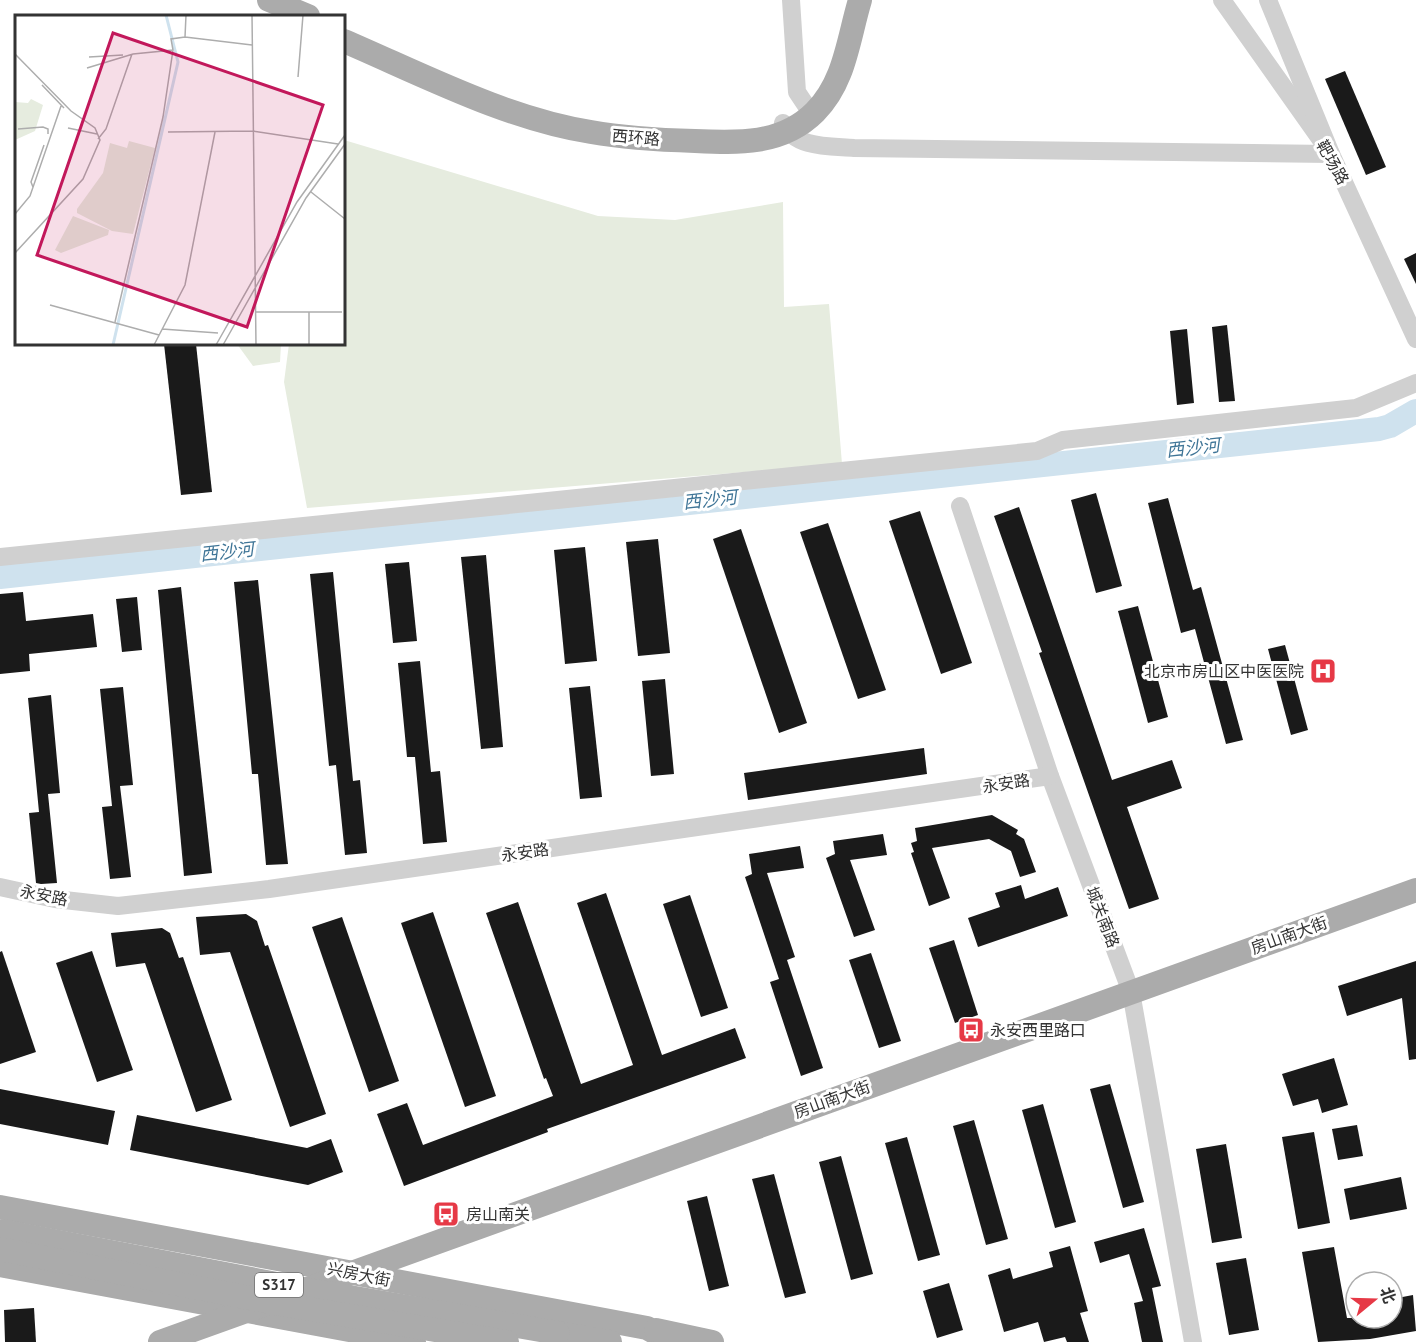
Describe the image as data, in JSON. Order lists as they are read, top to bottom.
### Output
{
  "streets": {
    "main road": [
      "西环路",
      "房山南大街",
      "兴房大街",
      "S317"
    ],
    "street": ["靶场路", "永安路", "城关南路"]
  },
  "crossings": [
    ["永安路", "城关南路"],
    ["城关南路", "房山南大街"],
    ["房山南大街", "兴房大街"],
    ["房山南大街", "S317"],
    ["兴房大街", "S317"]
  ],
  "water": ["西沙河"],
  "places": {
    "hospital": ["北京市房山区中医医院"],
    "bus stop": ["永安西里路口", "房山南关"]
  },
  "north": "right"
}
